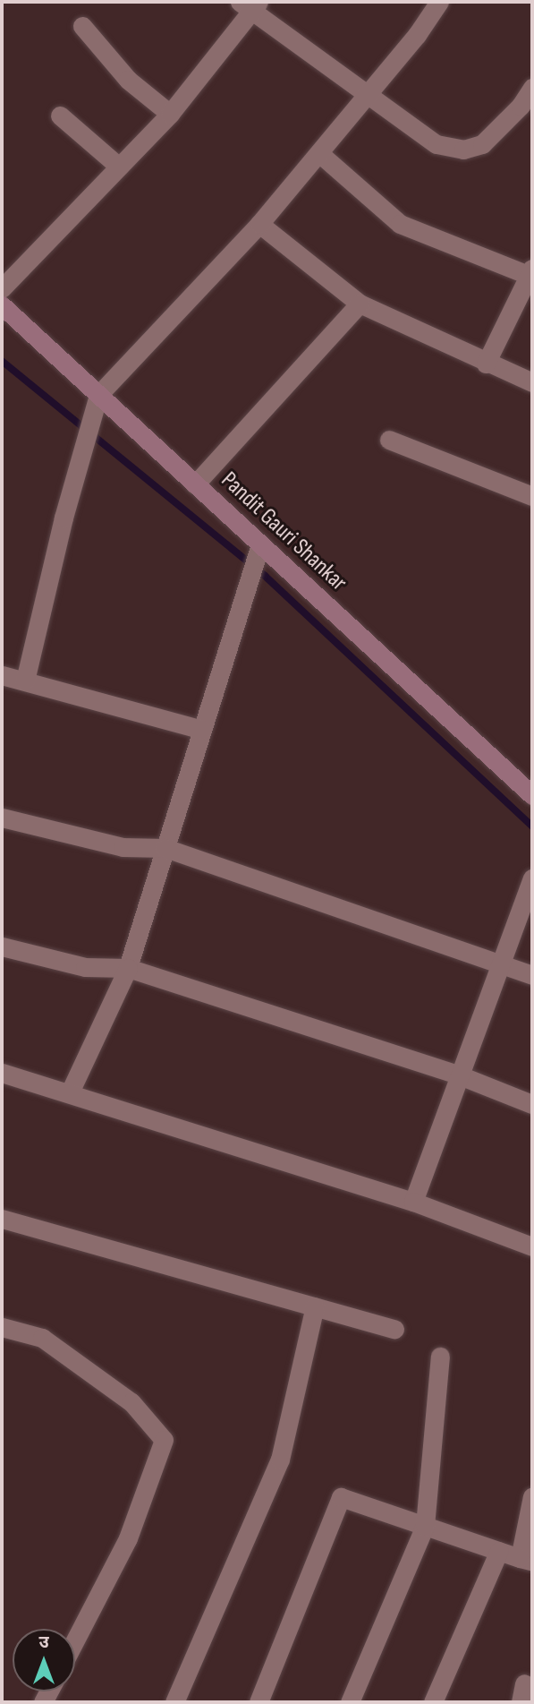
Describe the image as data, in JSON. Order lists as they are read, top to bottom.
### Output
{
  "streets": {
    "street": ["Pandit Gauri Shankar"]
  },
  "north": "top"
}
